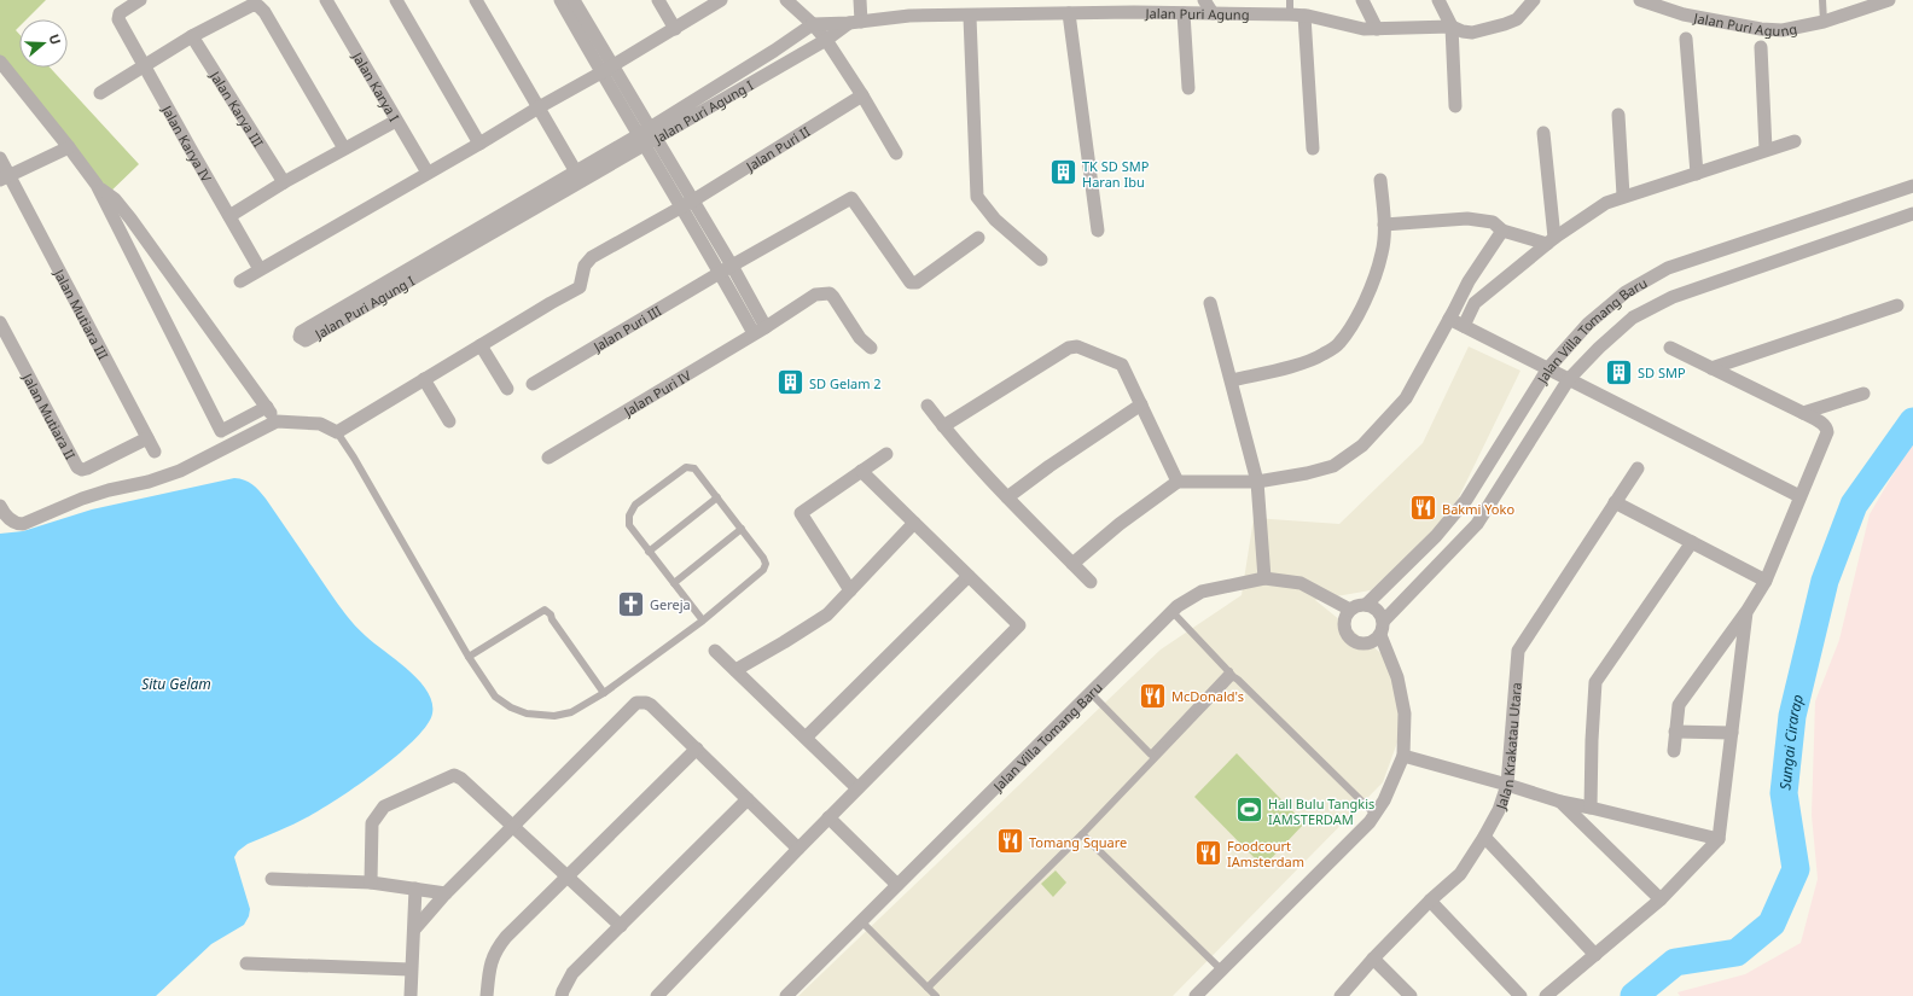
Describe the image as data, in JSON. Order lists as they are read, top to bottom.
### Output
{
  "streets": {
    "street": [
      "Jalan Puri Agung",
      "Jalan Karya I",
      "Jalan Karya III",
      "Jalan Puri Agung I",
      "Jalan Karya IV",
      "Jalan Puri II",
      "Jalan Mutiara III",
      "Jalan Puri III",
      "Jalan Villa Tomang Baru",
      "Jalan Puri IV",
      "Jalan Mutiara II",
      "Jalan Krakatau Utara"
    ]
  },
  "crossings": [
    ["Jalan Puri Agung", "Jalan Puri Agung I"],
    ["Jalan Mutiara III", "Jalan Mutiara II"]
  ],
  "water": ["Situ Gelam", "Sungai Cirarap"],
  "places": {
    "building": ["TK SD SMP Haran Ibu", "SD SMP", "SD Gelam 2"],
    "restaurant": [
      "Bakmi Yoko",
      "McDonald's",
      "Tomang Square",
      "Foodcourt IAmsterdam"
    ],
    "church": ["Gereja"],
    "sports": ["Hall Bulu Tangkis IAMSTERDAM"]
  },
  "north": "right"
}
